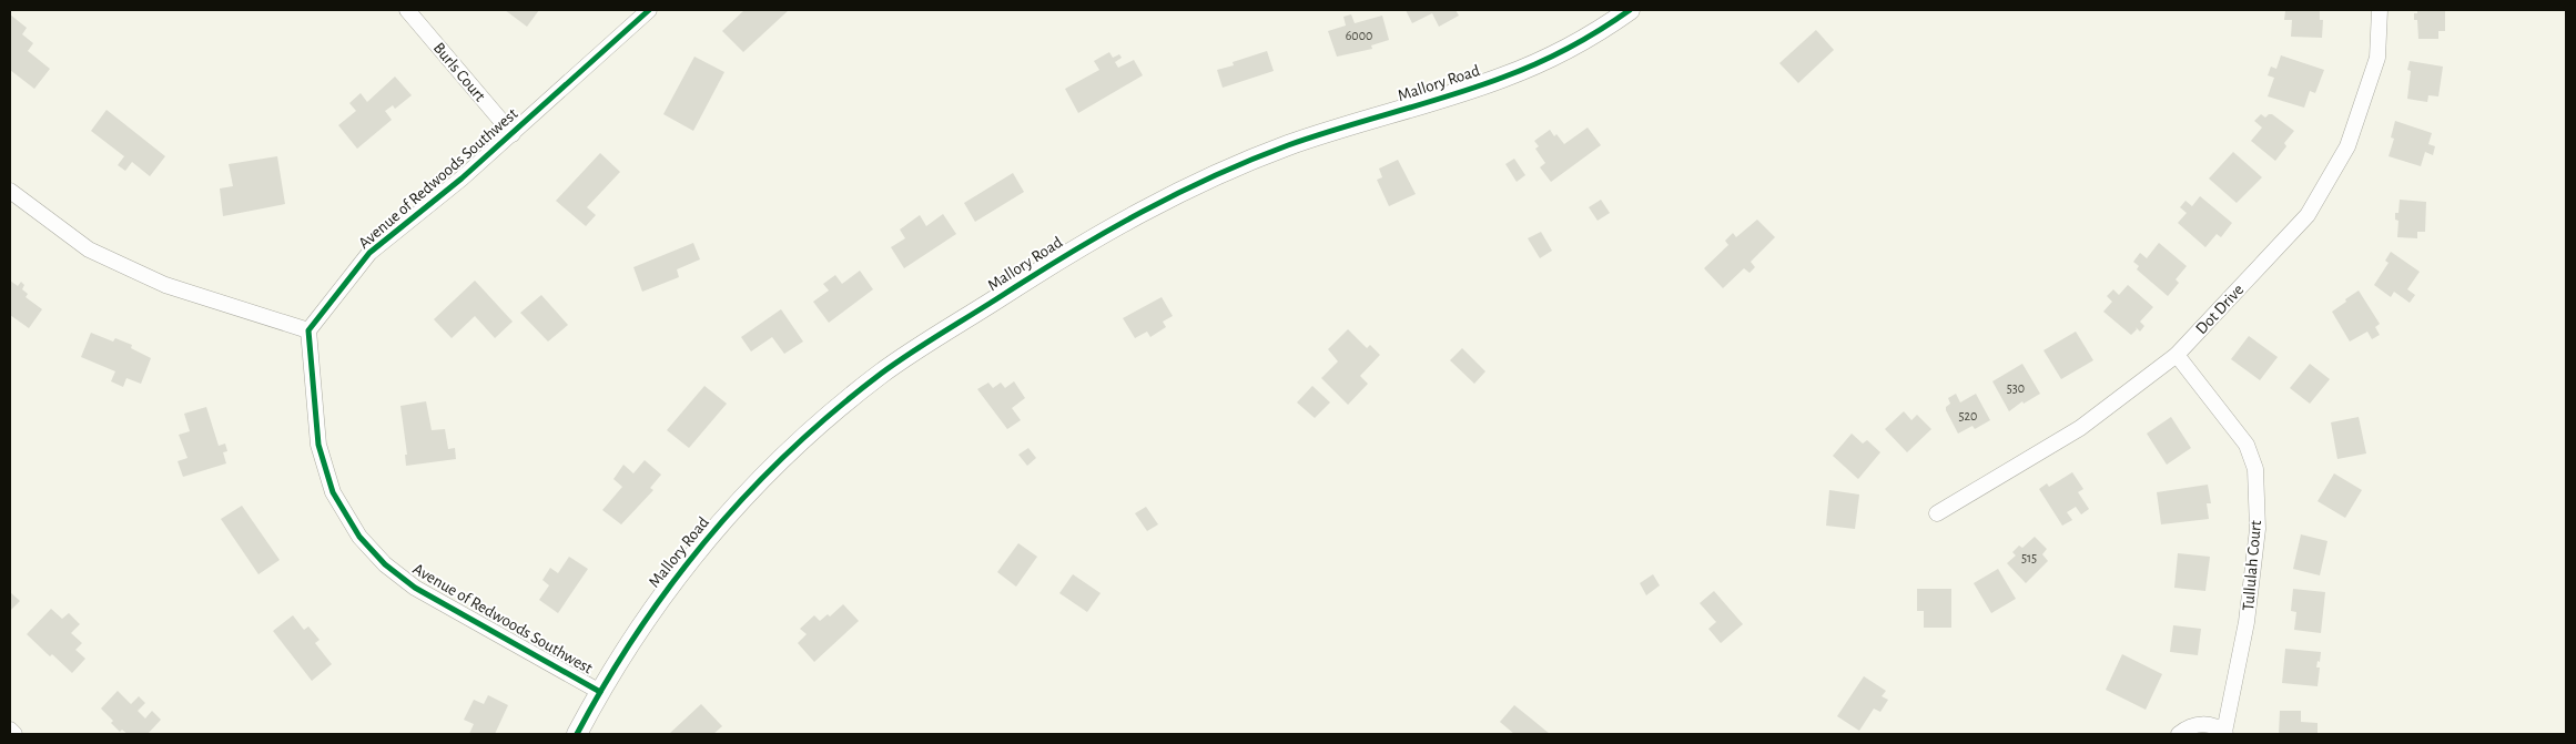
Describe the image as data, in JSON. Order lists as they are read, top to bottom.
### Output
{
  "streets": {
    "street": [
      "Burls Court",
      "Mallory Road",
      "Avenue of Redwoods Southwest",
      "Dot Drive",
      "Tullulah Court"
    ]
  },
  "crossings": [
    ["Burls Court", "Avenue of Redwoods Southwest"],
    ["Mallory Road", "Avenue of Redwoods Southwest"],
    ["Dot Drive", "Tullulah Court"]
  ],
  "house_numbers": [
    "6000",
    "530",
    "520",
    "515"
  ]
}
